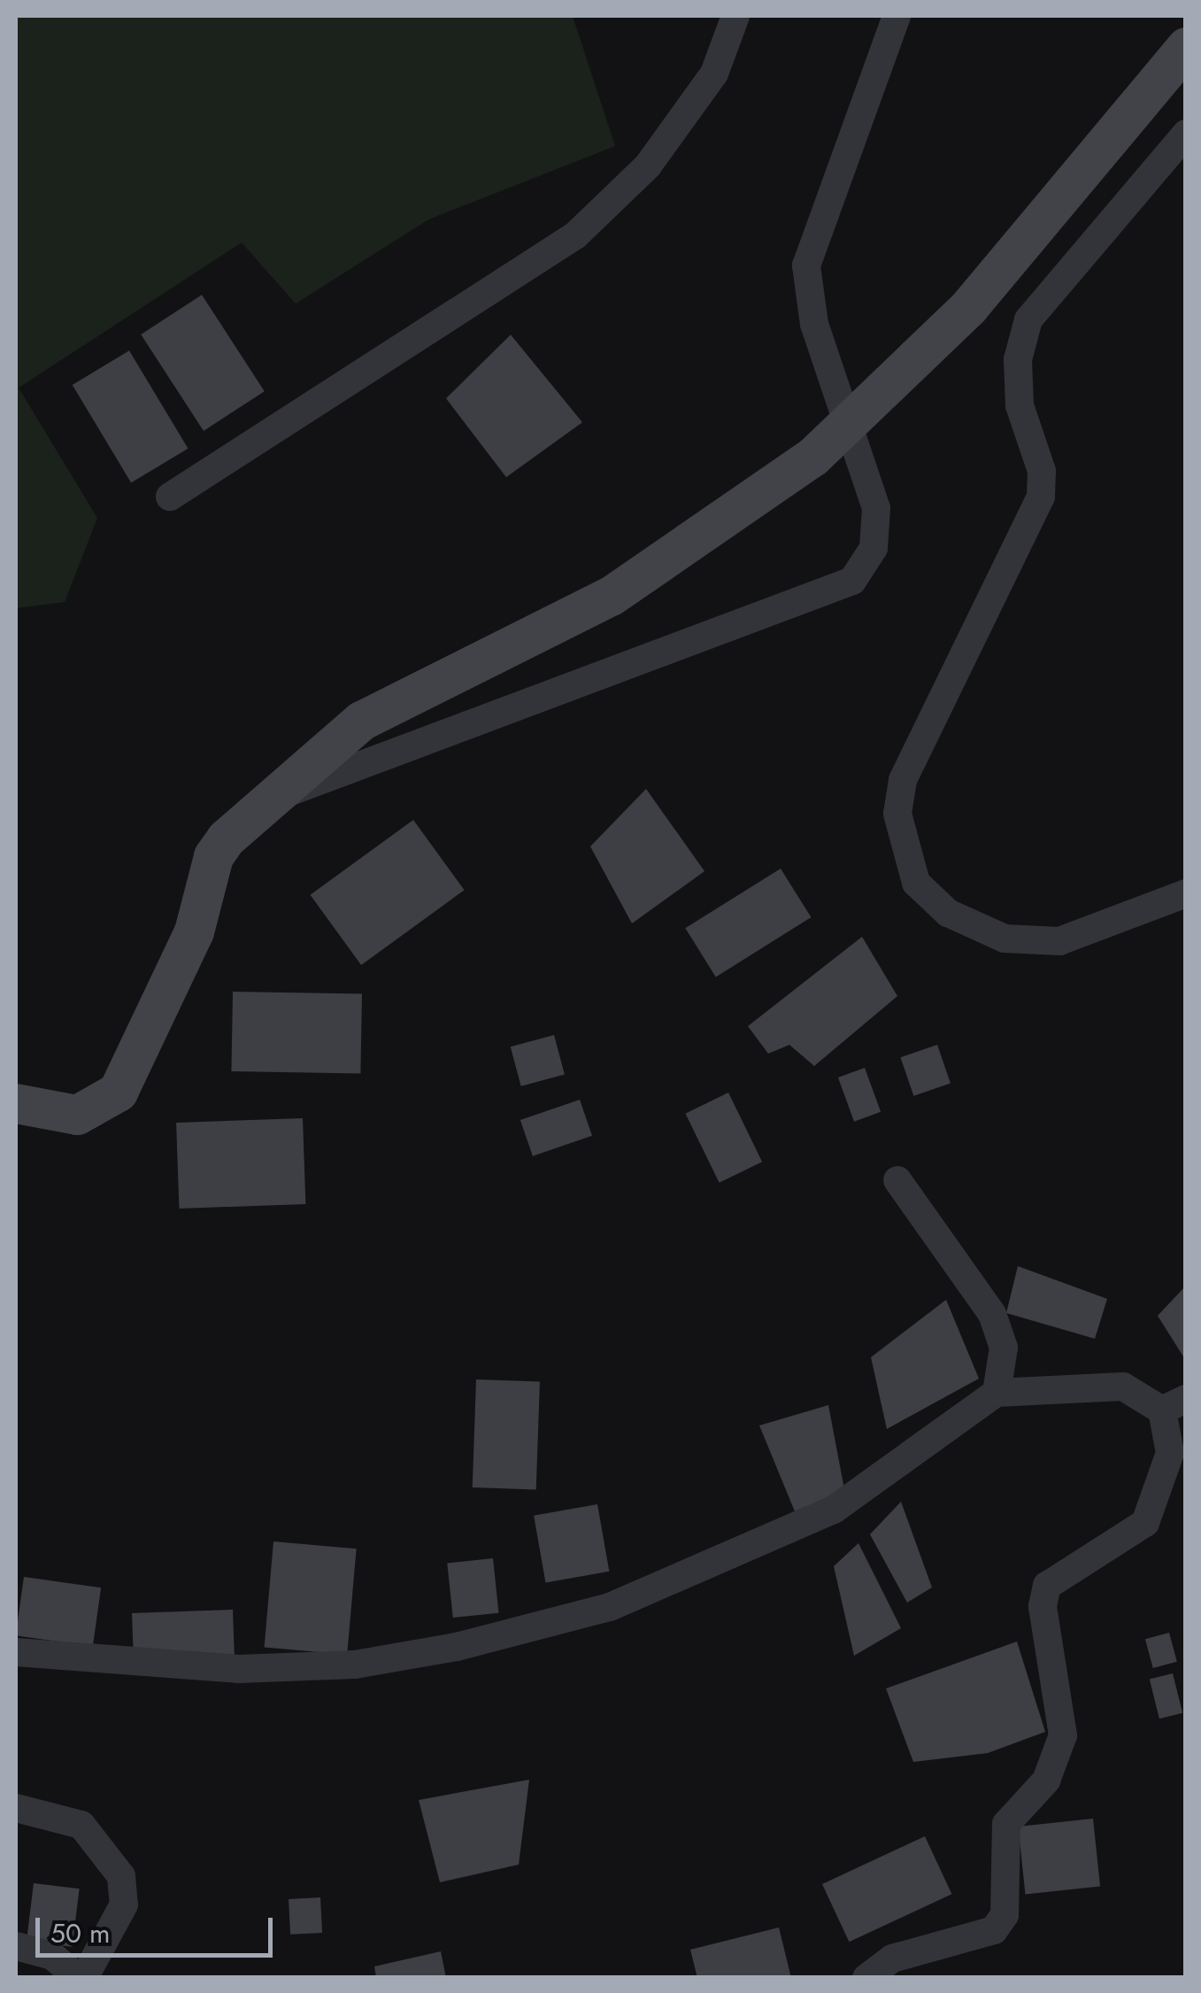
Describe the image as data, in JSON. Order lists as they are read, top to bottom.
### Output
{
  "scale_bar": "50 m"
}
